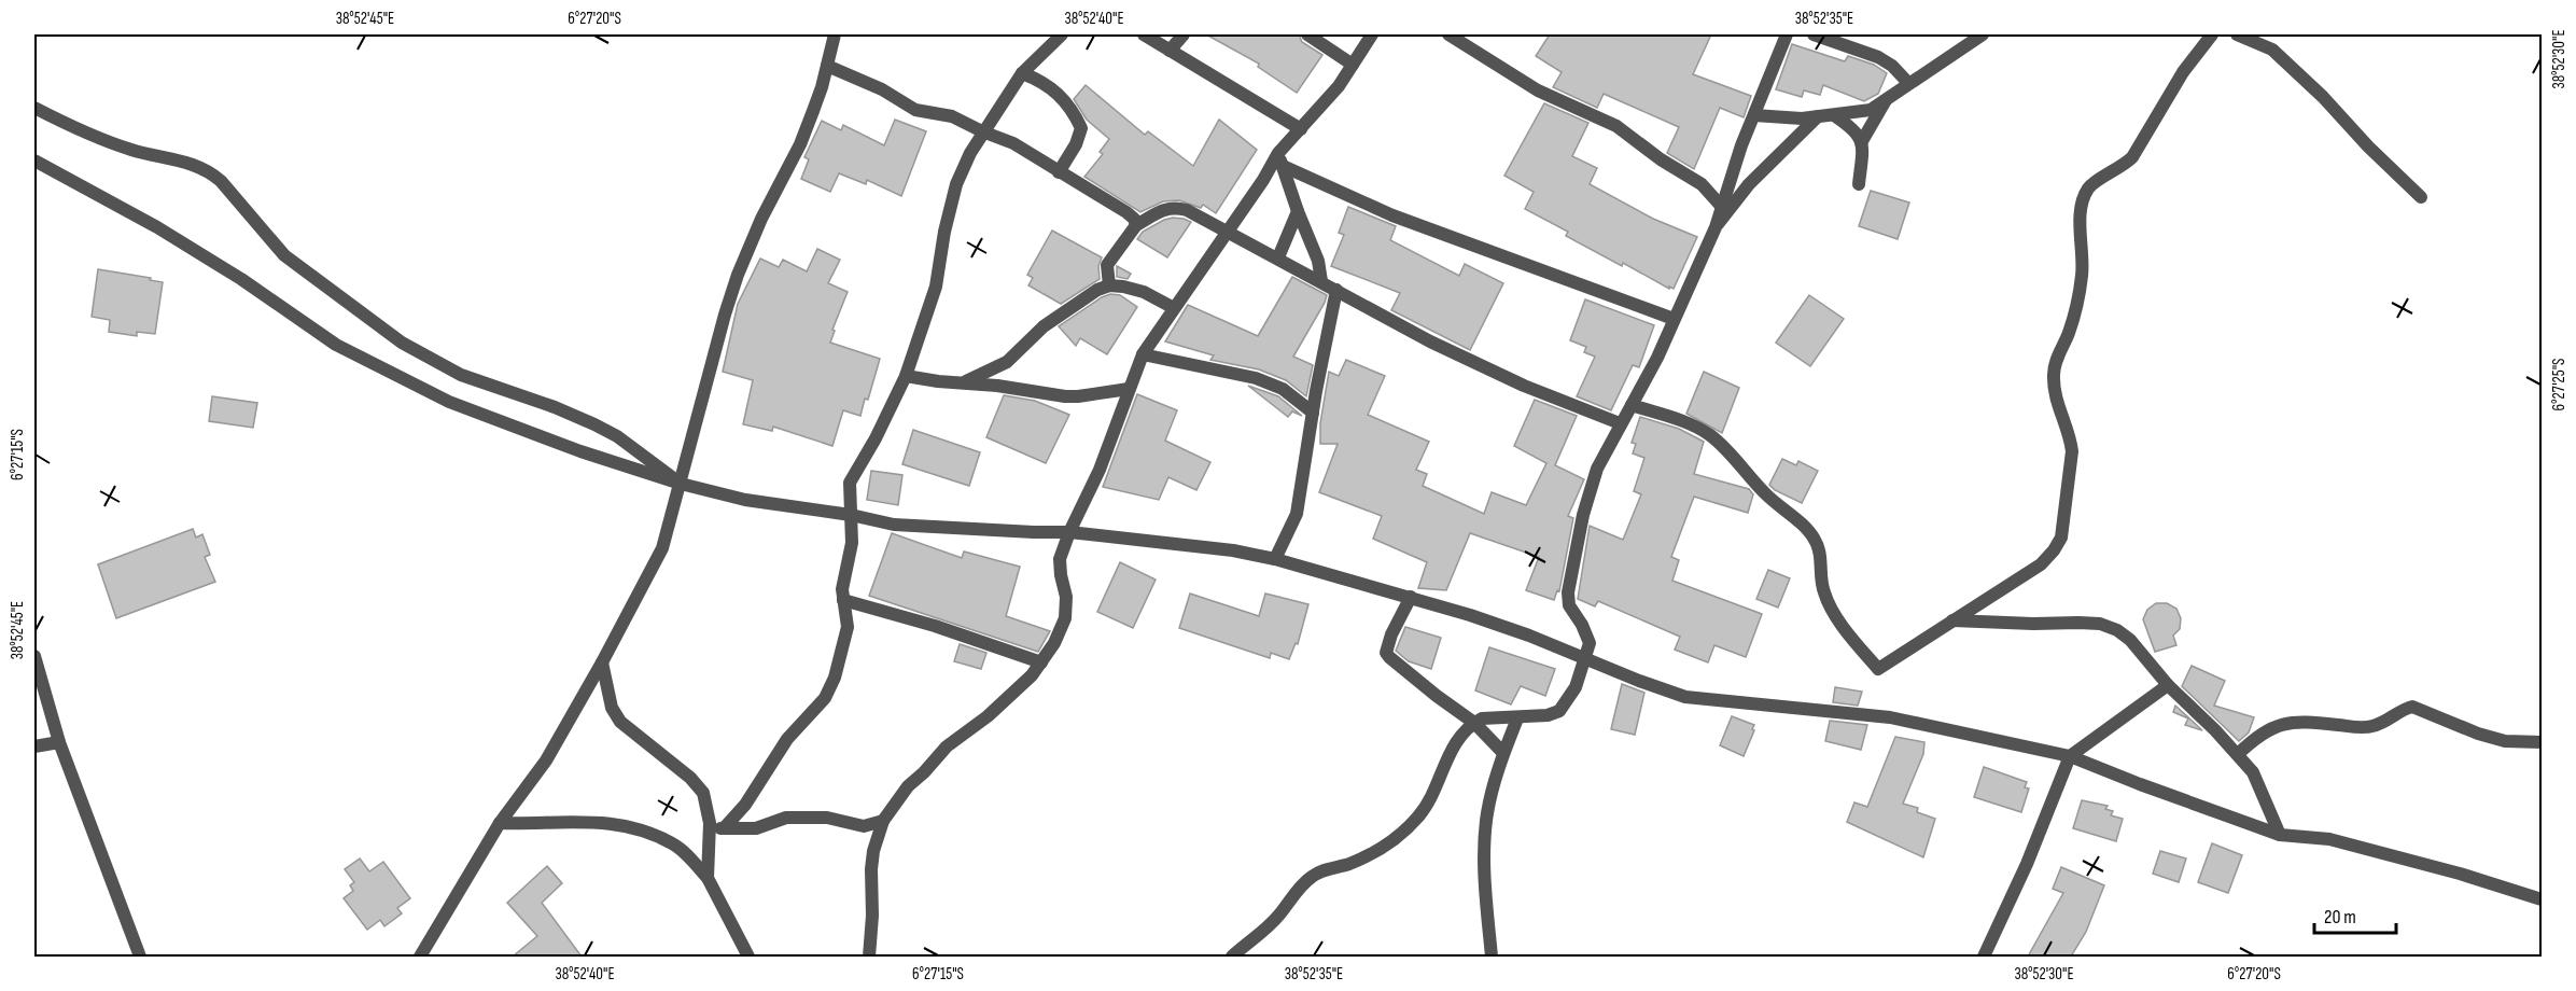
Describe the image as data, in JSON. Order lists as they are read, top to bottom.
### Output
{
  "scale_bar": "20 m",
  "coordinates": [
    "38°52'45\"E",
    "6°27'20\"S",
    "38°52'40\"E",
    "38°52'35\"E",
    "38°52'30\"E",
    "6°27'25\"S",
    "6°27'15\"S"
  ]
}
